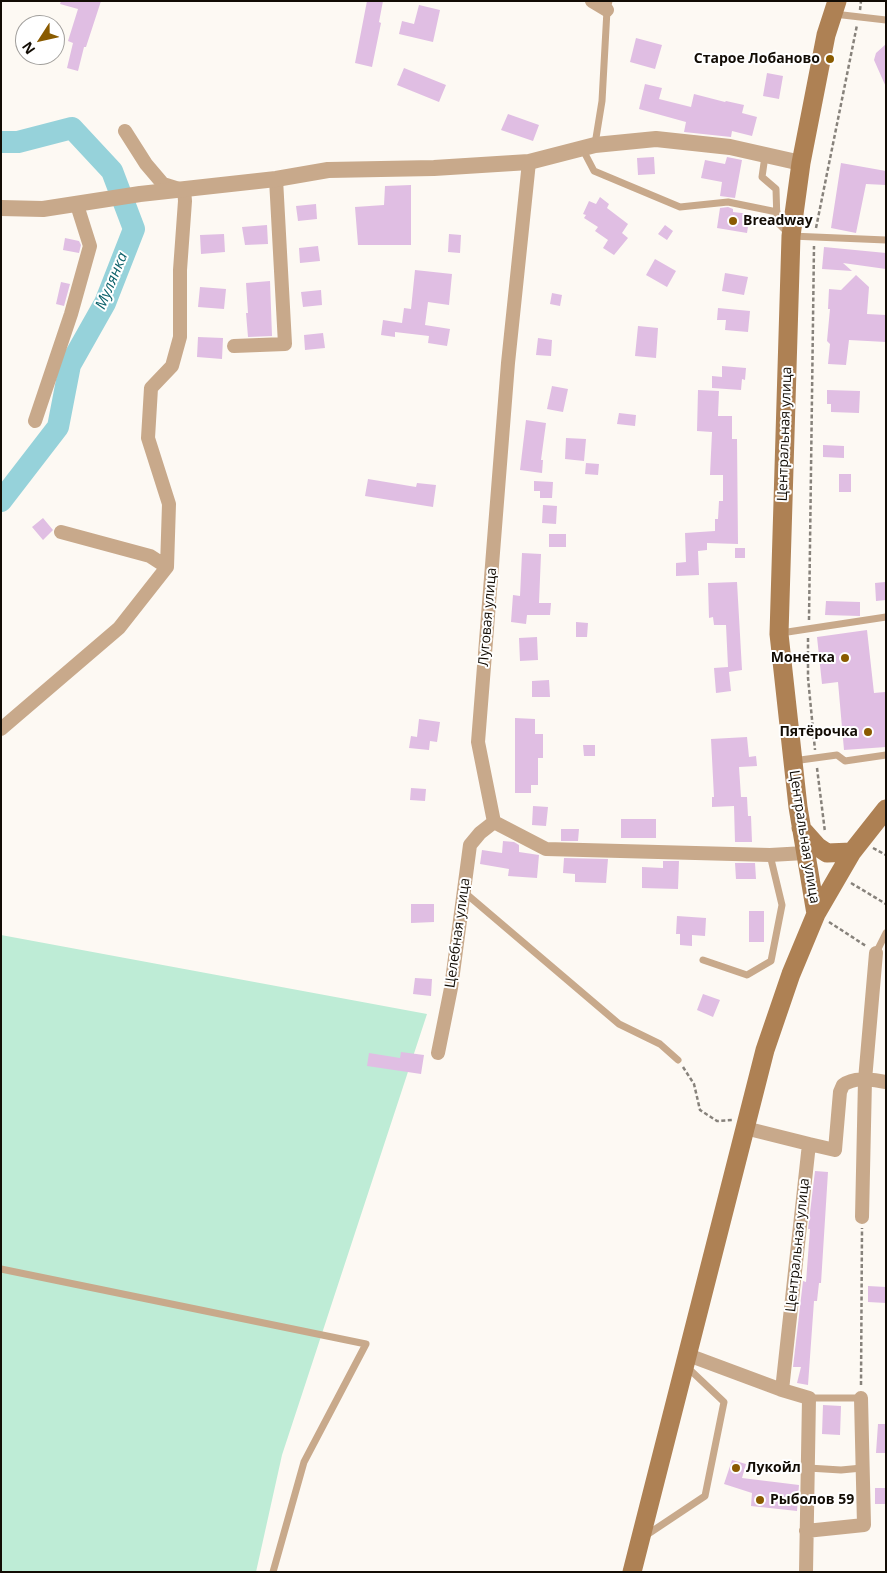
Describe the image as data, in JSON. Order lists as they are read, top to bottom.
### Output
{
  "streets": {
    "main road": ["Центральная улица"],
    "street": ["Луговая улица", "Целебная улица"]
  },
  "crossings": [
    ["Луговая улица", "Целебная улица"]
  ],
  "water": ["Мулянка"],
  "places": [
    "Старое Лобаново",
    "Breadway",
    "Монетка",
    "Пятёрочка",
    "Лукойл",
    "Рыболов 59"
  ],
  "north": "bottom left"
}
